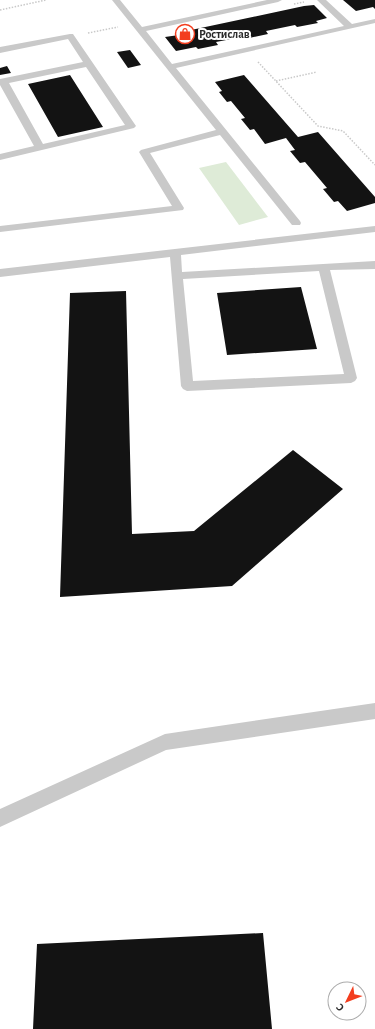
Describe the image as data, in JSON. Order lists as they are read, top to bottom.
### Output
{
  "places": {
    "shop": ["Ростислав"]
  },
  "north": "bottom left"
}
